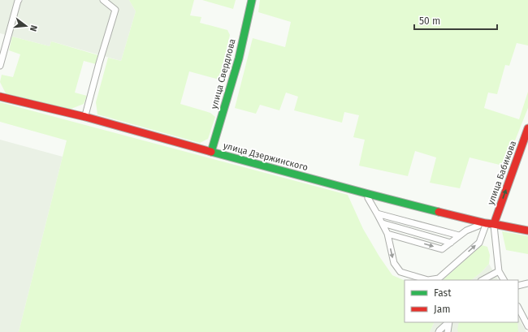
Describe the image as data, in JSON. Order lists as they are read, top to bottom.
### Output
{
  "streets": {
    "main road": ["улица Свердлова", "улица Дзержинского", "улица Бабикова"]
  },
  "crossings": [
    ["улица Свердлова", "улица Дзержинского"],
    ["улица Дзержинского", "улица Бабикова"]
  ],
  "one_way": ["улица Бабикова"],
  "legend": ["Fast", "Jam"],
  "scale_bar": "50 m",
  "north": "right"
}
